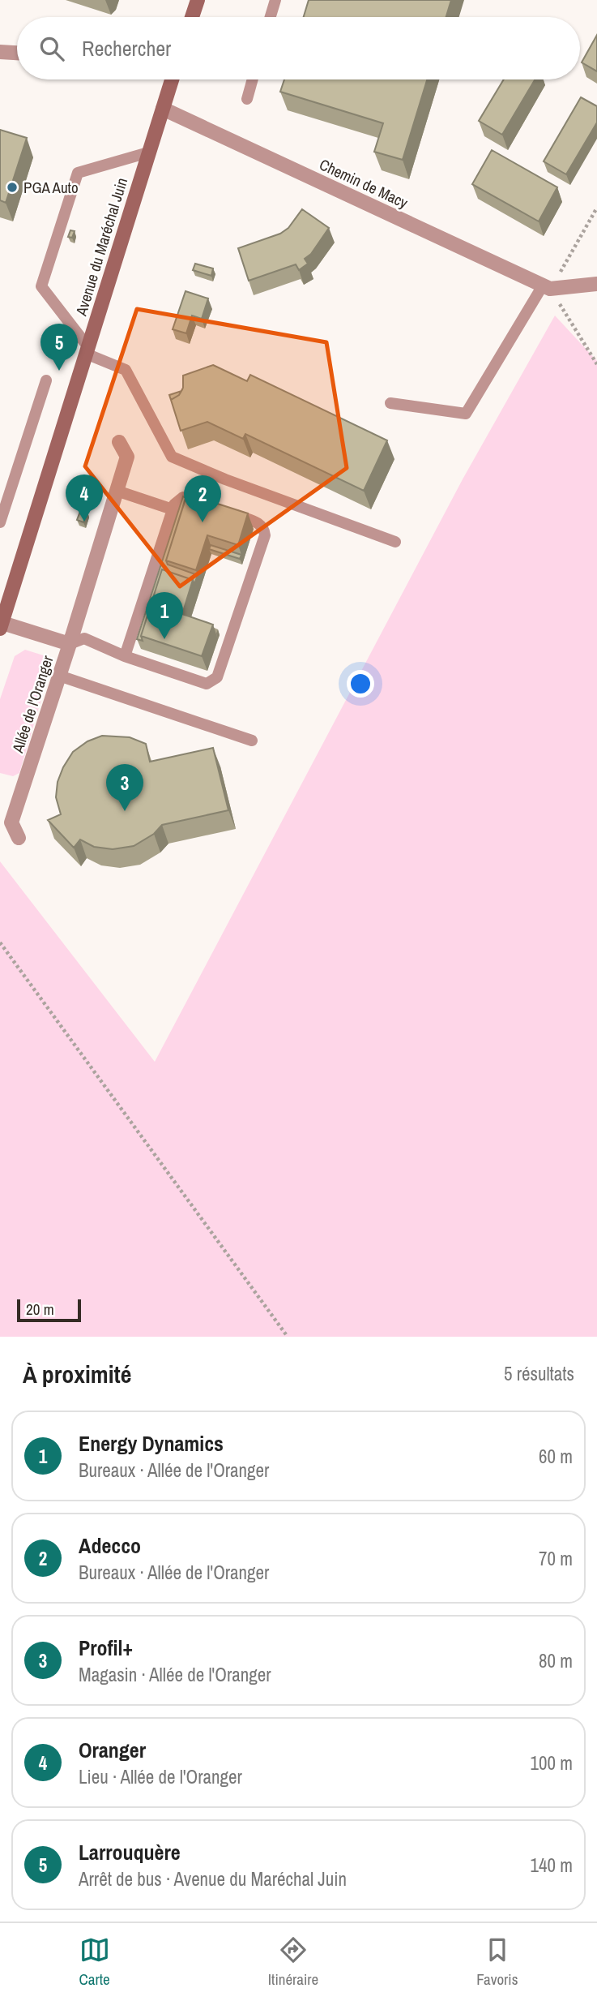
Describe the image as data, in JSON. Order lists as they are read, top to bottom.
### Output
{
  "streets": {
    "main road": ["Avenue du Maréchal Juin"],
    "street": ["Chemin de Macy", "Allée de l'Oranger"]
  },
  "crossings": [
    ["Chemin de Macy", "Avenue du Maréchal Juin"],
    ["Avenue du Maréchal Juin", "Allée de l'Oranger"]
  ],
  "places": ["PGA Auto"],
  "scale_bar": "20 m",
  "page": {
    "search": "Rechercher",
    "pins": [
      "5",
      "4",
      "2",
      "1",
      "3"
    ],
    "scale": "20 m",
    "heading": ["À proximité", "5 résultats"],
    "list": [
      {
        "mark": "1",
        "name": "Energy Dynamics",
        "note": "Bureaux · Allée de l'Oranger",
        "value": "60 m"
      },
      {
        "mark": "2",
        "name": "Adecco",
        "note": "Bureaux · Allée de l'Oranger",
        "value": "70 m"
      },
      {
        "mark": "3",
        "name": "Profil+",
        "note": "Magasin · Allée de l'Oranger",
        "value": "80 m"
      },
      {
        "mark": "4",
        "name": "Oranger",
        "note": "Lieu · Allée de l'Oranger",
        "value": "100 m"
      },
      {
        "mark": "5",
        "name": "Larrouquère",
        "note": "Arrêt de bus · Avenue du Maréchal Juin",
        "value": "140 m"
      }
    ],
    "nav": ["Carte", "Itinéraire", "Favoris"]
  }
}
